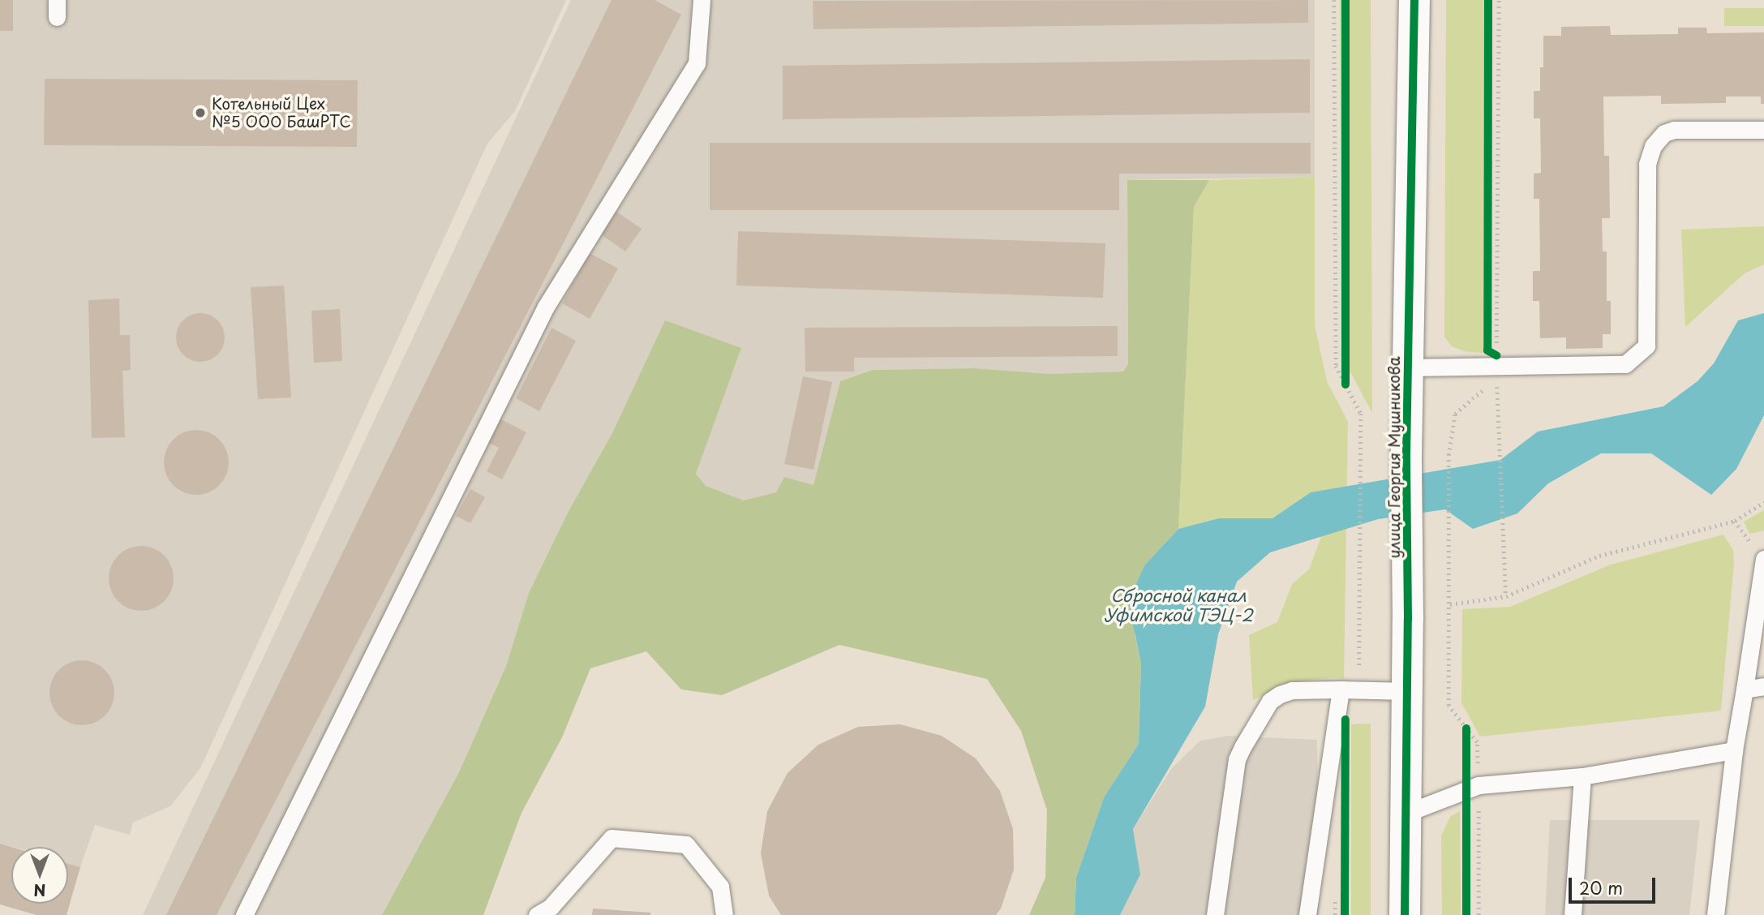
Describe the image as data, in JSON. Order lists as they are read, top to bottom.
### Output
{
  "streets": {
    "street": ["улица Георгия Мушникова"]
  },
  "water": ["Сбросной канал Уфимской ТЭЦ-2"],
  "places": ["Котельный Цех №5 ООО БашРТС"],
  "scale_bar": "20 m",
  "north": "bottom"
}
